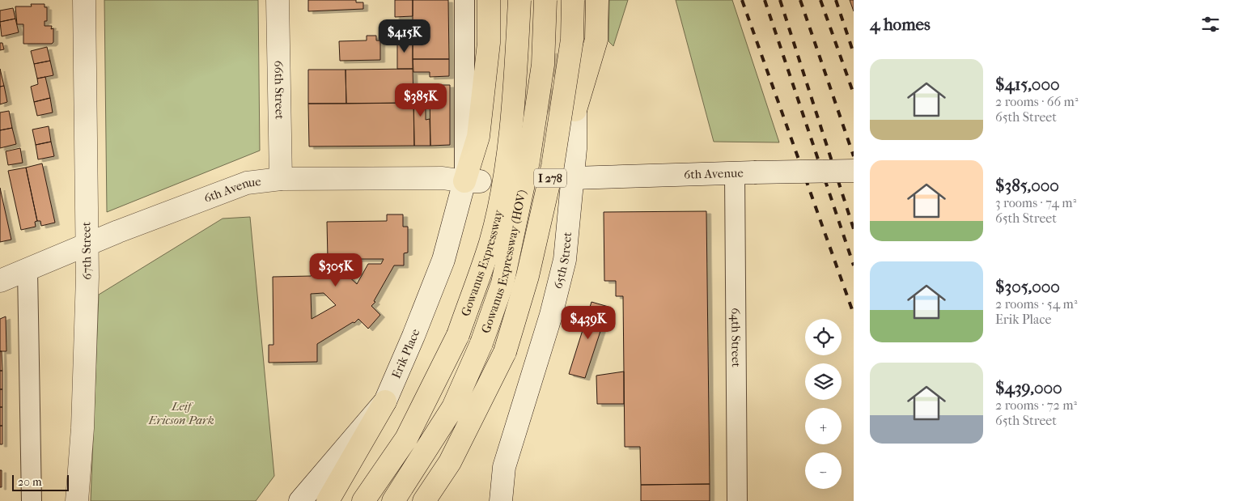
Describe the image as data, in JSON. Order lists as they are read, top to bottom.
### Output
{
  "streets": {
    "highway": ["I 278", "Gowanus Expressway (HOV)", "Gowanus Expressway"],
    "street": [
      "66th Street",
      "6th Avenue",
      "67th Street",
      "65th Street",
      "64th Street",
      "Erik Place"
    ]
  },
  "crossings": [
    ["66th Street", "6th Avenue"],
    ["6th Avenue", "67th Street"],
    ["6th Avenue", "65th Street"],
    ["6th Avenue", "64th Street"],
    ["6th Avenue", "Erik Place"]
  ],
  "parks": ["Leif Ericson Park"],
  "scale_bar": "20 m",
  "page": {
    "heading": "4 homes",
    "price": [
      "$415K",
      "$385K",
      "$305K",
      "$439K"
    ],
    "list": [
      {
        "name": "$415,000",
        "note": "2 rooms · 66 m² · 65th Street"
      },
      {
        "name": "$385,000",
        "note": "3 rooms · 74 m² · 65th Street"
      },
      {
        "name": "$305,000",
        "note": "2 rooms · 54 m² · Erik Place"
      },
      {
        "name": "$439,000",
        "note": "2 rooms · 72 m² · 65th Street"
      }
    ],
    "map_buttons": ["+", "−"],
    "scale": "20 m"
  }
}
